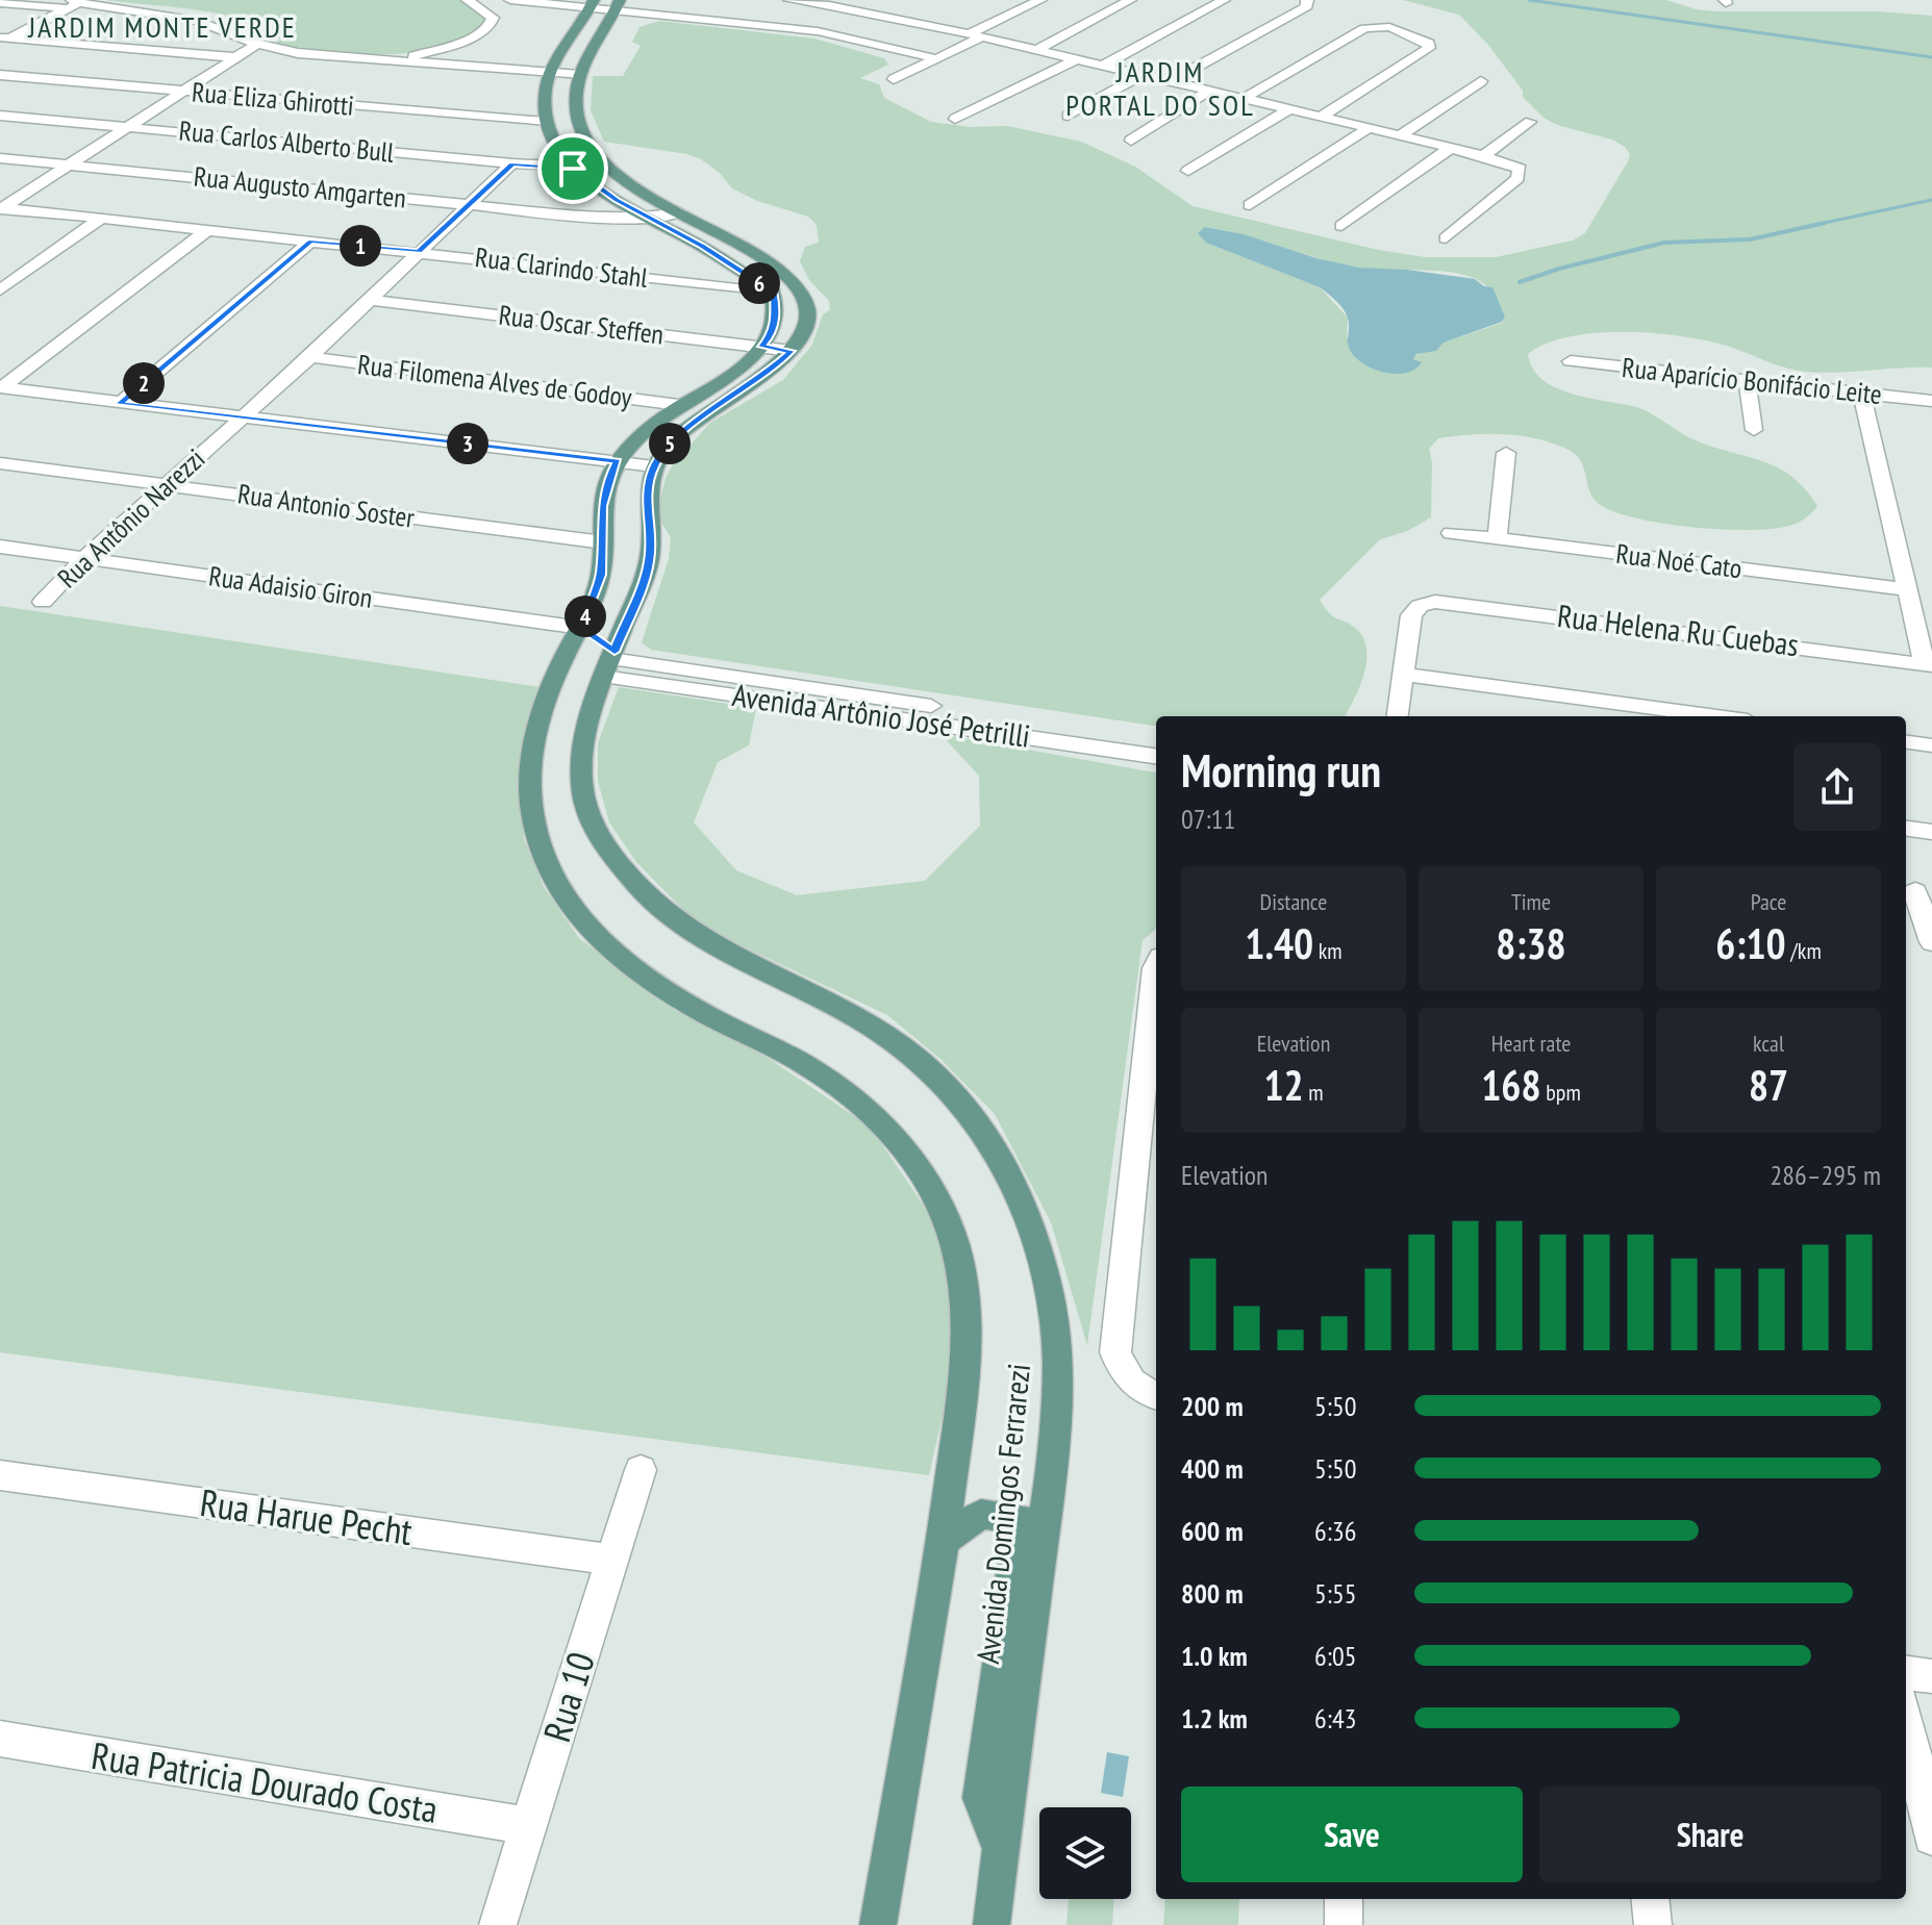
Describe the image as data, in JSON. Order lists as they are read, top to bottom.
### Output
{
  "streets": {
    "main road": ["Avenida Domingos Ferrarezi"],
    "street": [
      "Rua Eliza Ghirotti",
      "Rua Carlos Alberto Bull",
      "Rua Augusto Amgarten",
      "Rua Clarindo Stahl",
      "Rua Oscar Steffen",
      "Rua Filomena Alves de Godoy",
      "Rua Aparício Bonifácio Leite",
      "Rua Antonio Soster",
      "Rua Antônio Narezzi",
      "Rua Noé Cato",
      "Rua Adaisio Giron",
      "Rua Helena Ru Cuebas",
      "Avenida Artônio José Petrilli",
      "Rua Harue Pecht",
      "Rua 10",
      "Rua Patricia Dourado Costa"
    ]
  },
  "crossings": [
    ["Rua Carlos Alberto Bull", "Rua Antônio Narezzi"],
    ["Rua Augusto Amgarten", "Rua Antônio Narezzi"],
    ["Rua Clarindo Stahl", "Rua Antônio Narezzi"],
    ["Rua Oscar Steffen", "Rua Antônio Narezzi"],
    ["Rua Filomena Alves de Godoy", "Rua Antônio Narezzi"],
    ["Rua Antonio Soster", "Rua Antônio Narezzi"],
    ["Rua Antonio Soster", "Avenida Domingos Ferrarezi"],
    ["Rua Antônio Narezzi", "Rua Adaisio Giron"],
    ["Rua Adaisio Giron", "Avenida Domingos Ferrarezi"],
    ["Avenida Artônio José Petrilli", "Avenida Domingos Ferrarezi"],
    ["Rua Harue Pecht", "Rua 10"],
    ["Rua 10", "Rua Patricia Dourado Costa"]
  ],
  "districts": ["JARDIM MONTE VERDE", "JARDIM PORTAL DO SOL"],
  "page": {
    "pins": [
      "1",
      "6",
      "2",
      "3",
      "5",
      "4"
    ],
    "heading": ["Morning run", "07:11"],
    "stats": [
      ["Distance", "1.40 km"],
      ["Time", "8:38"],
      ["Pace", "6:10 /km"],
      ["Elevation", "12 m"],
      ["Heart rate", "168 bpm"],
      ["kcal", "87"]
    ],
    "chart": ["Elevation", "286–295 m"],
    "list": [
      {
        "name": "200 m",
        "note": "5:50"
      },
      {
        "name": "400 m",
        "note": "5:50"
      },
      {
        "name": "600 m",
        "note": "6:36"
      },
      {
        "name": "800 m",
        "note": "5:55"
      },
      {
        "name": "1.0 km",
        "note": "6:05"
      },
      {
        "name": "1.2 km",
        "note": "6:43"
      }
    ],
    "buttons": ["Save", "Share"]
  }
}
